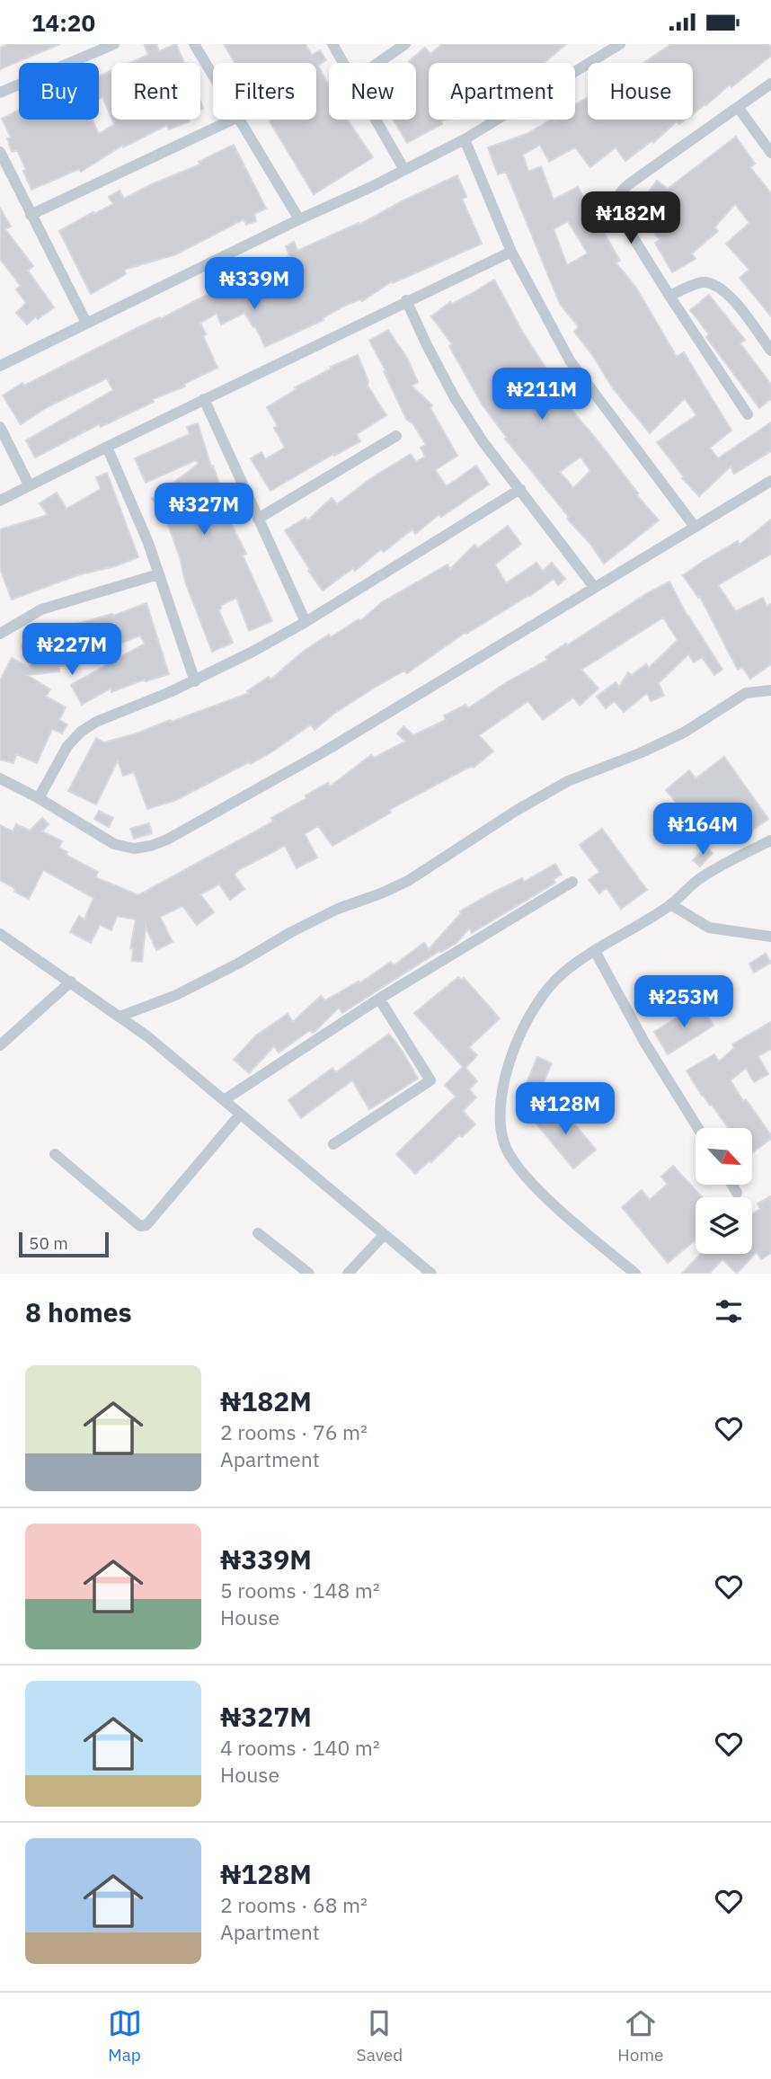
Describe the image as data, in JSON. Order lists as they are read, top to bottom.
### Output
{
  "scale_bar": "50 m",
  "north": "bottom right",
  "page": {
    "status": "14:20",
    "chip": [
      "Buy",
      "Rent",
      "Filters",
      "New",
      "Apartment",
      "House"
    ],
    "price": [
      "₦182M",
      "₦339M",
      "₦211M",
      "₦327M",
      "₦227M",
      "₦164M",
      "₦253M",
      "₦128M"
    ],
    "scale": "50 m",
    "heading": "8 homes",
    "list": [
      {
        "name": "₦182M",
        "note": "2 rooms · 76 m² · Apartment"
      },
      {
        "name": "₦339M",
        "note": "5 rooms · 148 m² · House"
      },
      {
        "name": "₦327M",
        "note": "4 rooms · 140 m² · House"
      },
      {
        "name": "₦128M",
        "note": "2 rooms · 68 m² · Apartment"
      }
    ],
    "tabs": ["Map", "Saved", "Home"]
  }
}
